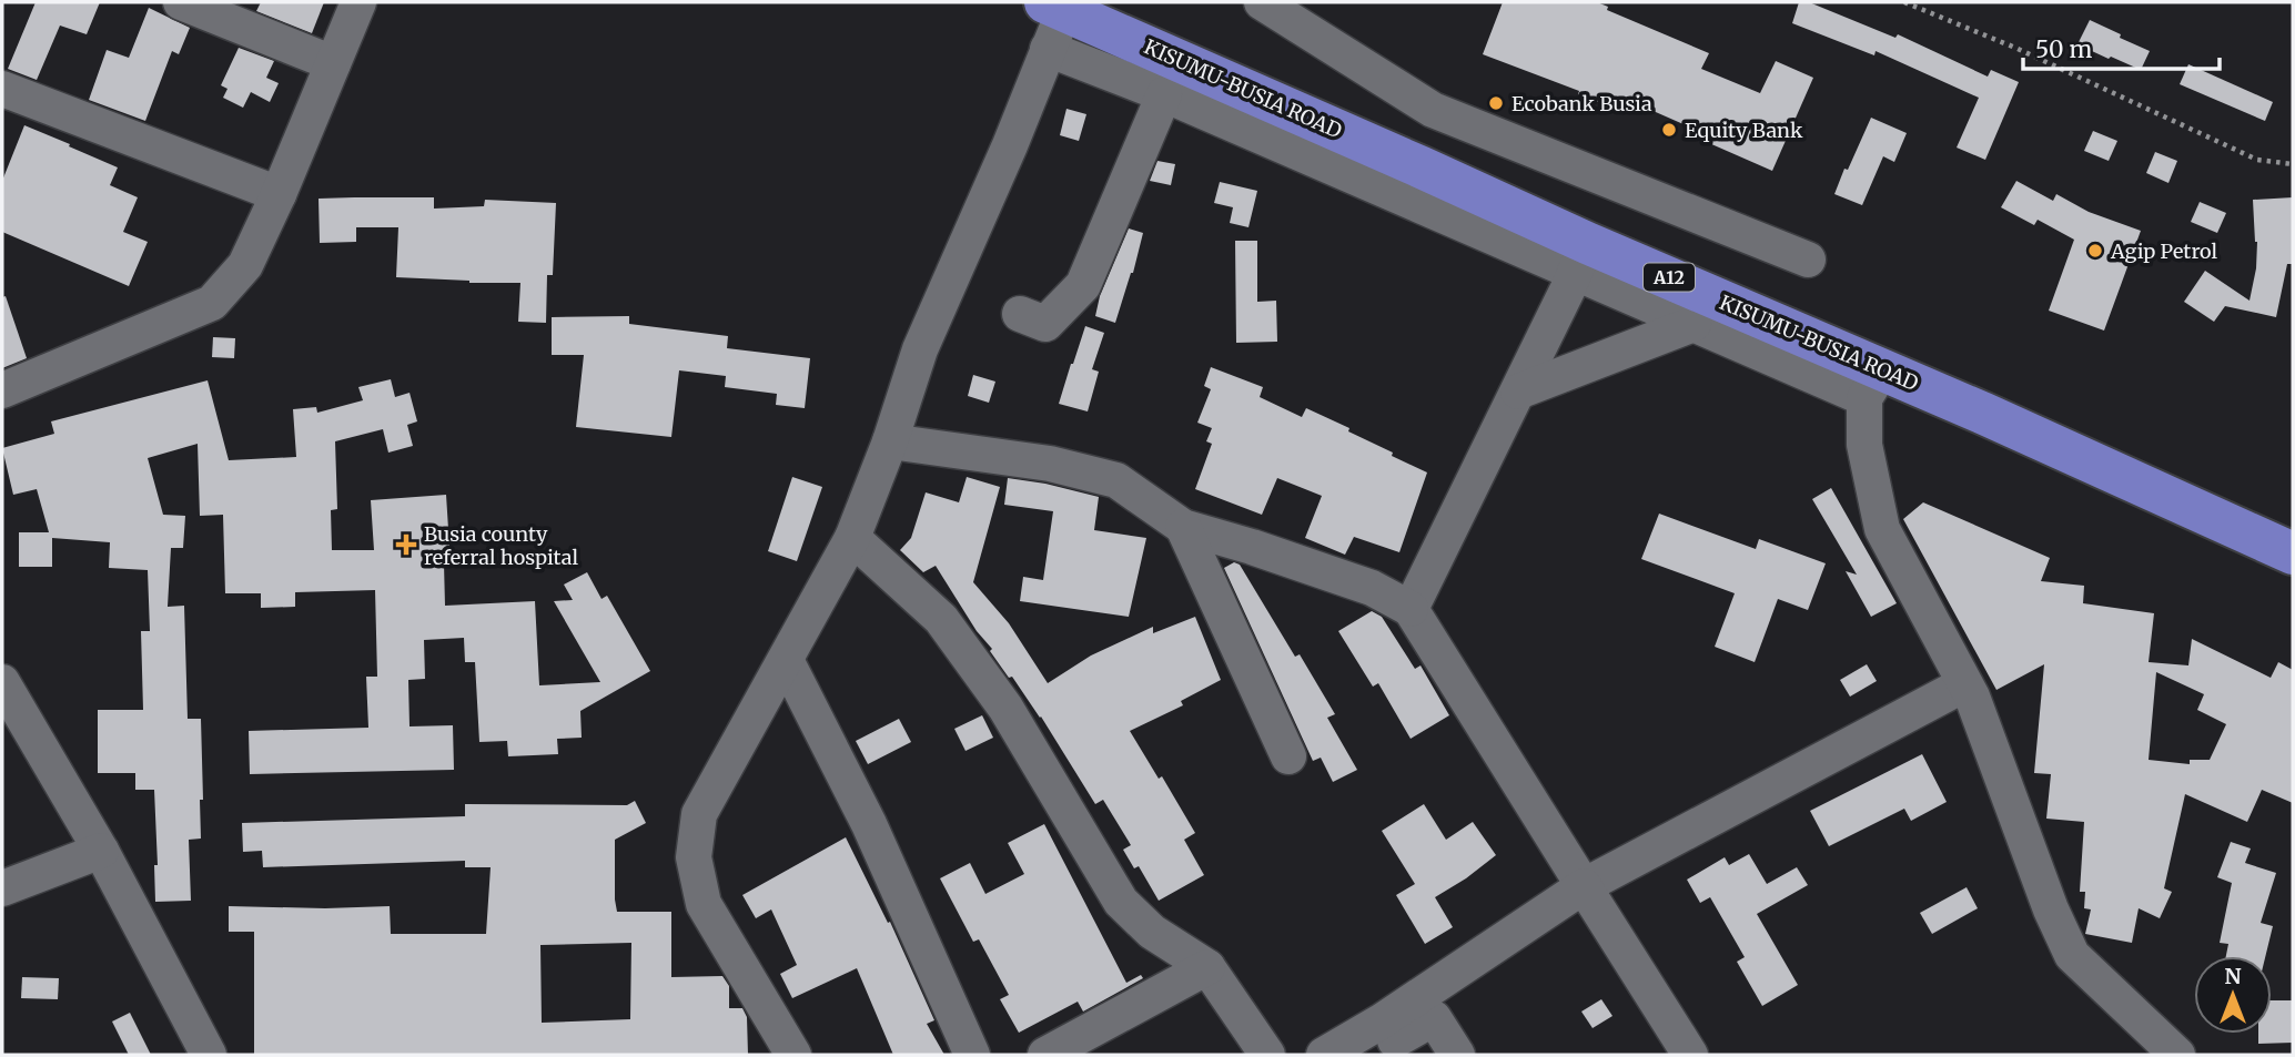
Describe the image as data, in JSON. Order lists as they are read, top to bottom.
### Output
{
  "streets": {
    "highway": ["KISUMU-BUSIA ROAD", "A12"]
  },
  "places": {
    "other": ["Ecobank Busia", "Equity Bank", "Agip Petrol"],
    "health": ["Busia county referral hospital"]
  },
  "scale_bar": "50 m",
  "north": "top"
}
